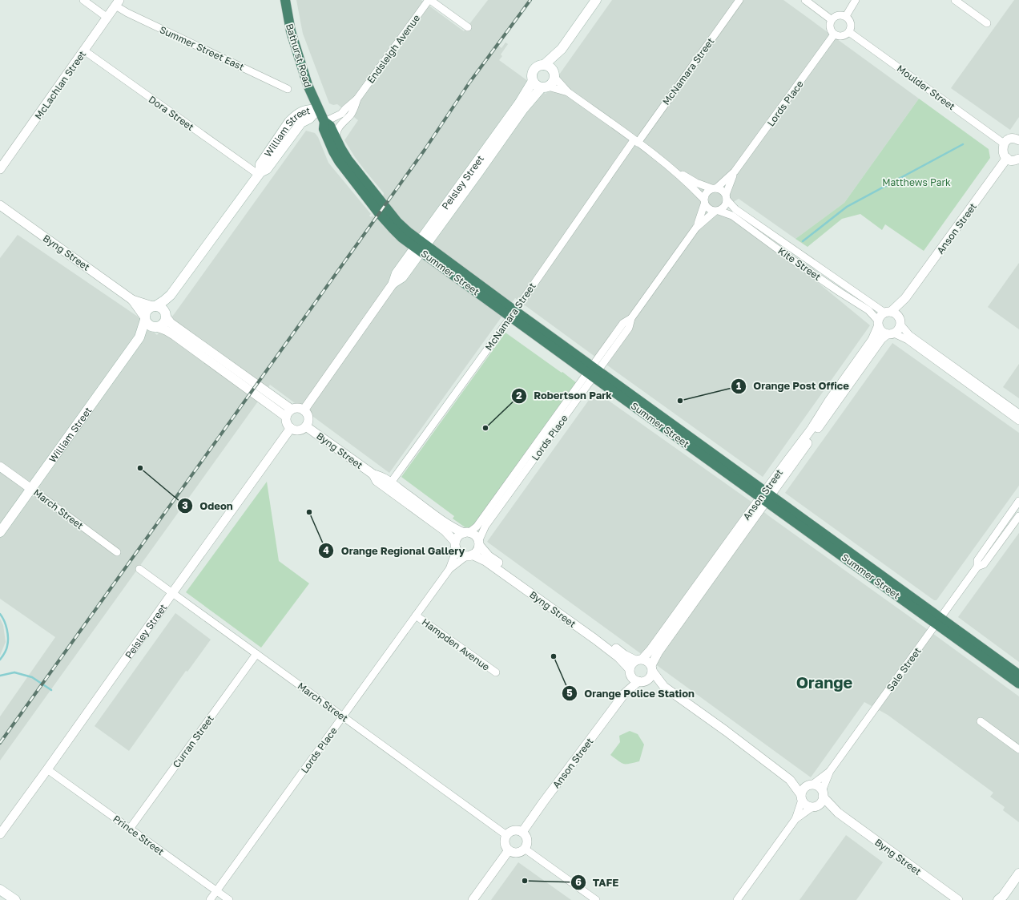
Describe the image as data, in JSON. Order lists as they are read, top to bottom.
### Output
{
  "streets": {
    "highway": ["Bathurst Road", "Summer Street"],
    "main road": ["William Street", "Peisley Street"],
    "street": [
      "Summer Street East",
      "Endsleigh Avenue",
      "McNamara Street",
      "McLachlan Street",
      "Moulder Street",
      "Lords Place",
      "Dora Street",
      "Anson Street",
      "Byng Street",
      "Kite Street",
      "March Street",
      "Hampden Avenue",
      "Sale Street",
      "Curran Street",
      "Prince Street"
    ]
  },
  "crossings": [
    ["Summer Street East", "McLachlan Street"],
    ["Endsleigh Avenue", "Summer Street"],
    ["Bathurst Road", "William Street"],
    ["Bathurst Road", "Summer Street"],
    ["McNamara Street", "Byng Street"],
    ["McNamara Street", "Summer Street"],
    ["McLachlan Street", "Dora Street"],
    ["Moulder Street", "Lords Place"],
    ["Lords Place", "Byng Street"],
    ["Lords Place", "Kite Street"],
    ["Lords Place", "Summer Street"],
    ["Lords Place", "March Street"],
    ["Lords Place", "Hampden Avenue"],
    ["Lords Place", "Prince Street"],
    ["Dora Street", "William Street"],
    ["William Street", "Byng Street"],
    ["William Street", "Summer Street"],
    ["William Street", "March Street"],
    ["Peisley Street", "Byng Street"],
    ["Peisley Street", "Summer Street"],
    ["Peisley Street", "March Street"],
    ["Peisley Street", "Prince Street"],
    ["Anson Street", "Byng Street"],
    ["Anson Street", "Kite Street"],
    ["Anson Street", "Summer Street"],
    ["Anson Street", "March Street"],
    ["Byng Street", "Sale Street"],
    ["Summer Street", "Sale Street"],
    ["March Street", "Curran Street"],
    ["Curran Street", "Prince Street"]
  ],
  "districts": ["Orange"],
  "parks": ["Matthews Park"],
  "places": [
    "Orange Post Office",
    "Robertson Park",
    "Odeon",
    "Orange Regional Gallery",
    "Orange Police Station",
    "TAFE"
  ]
}
